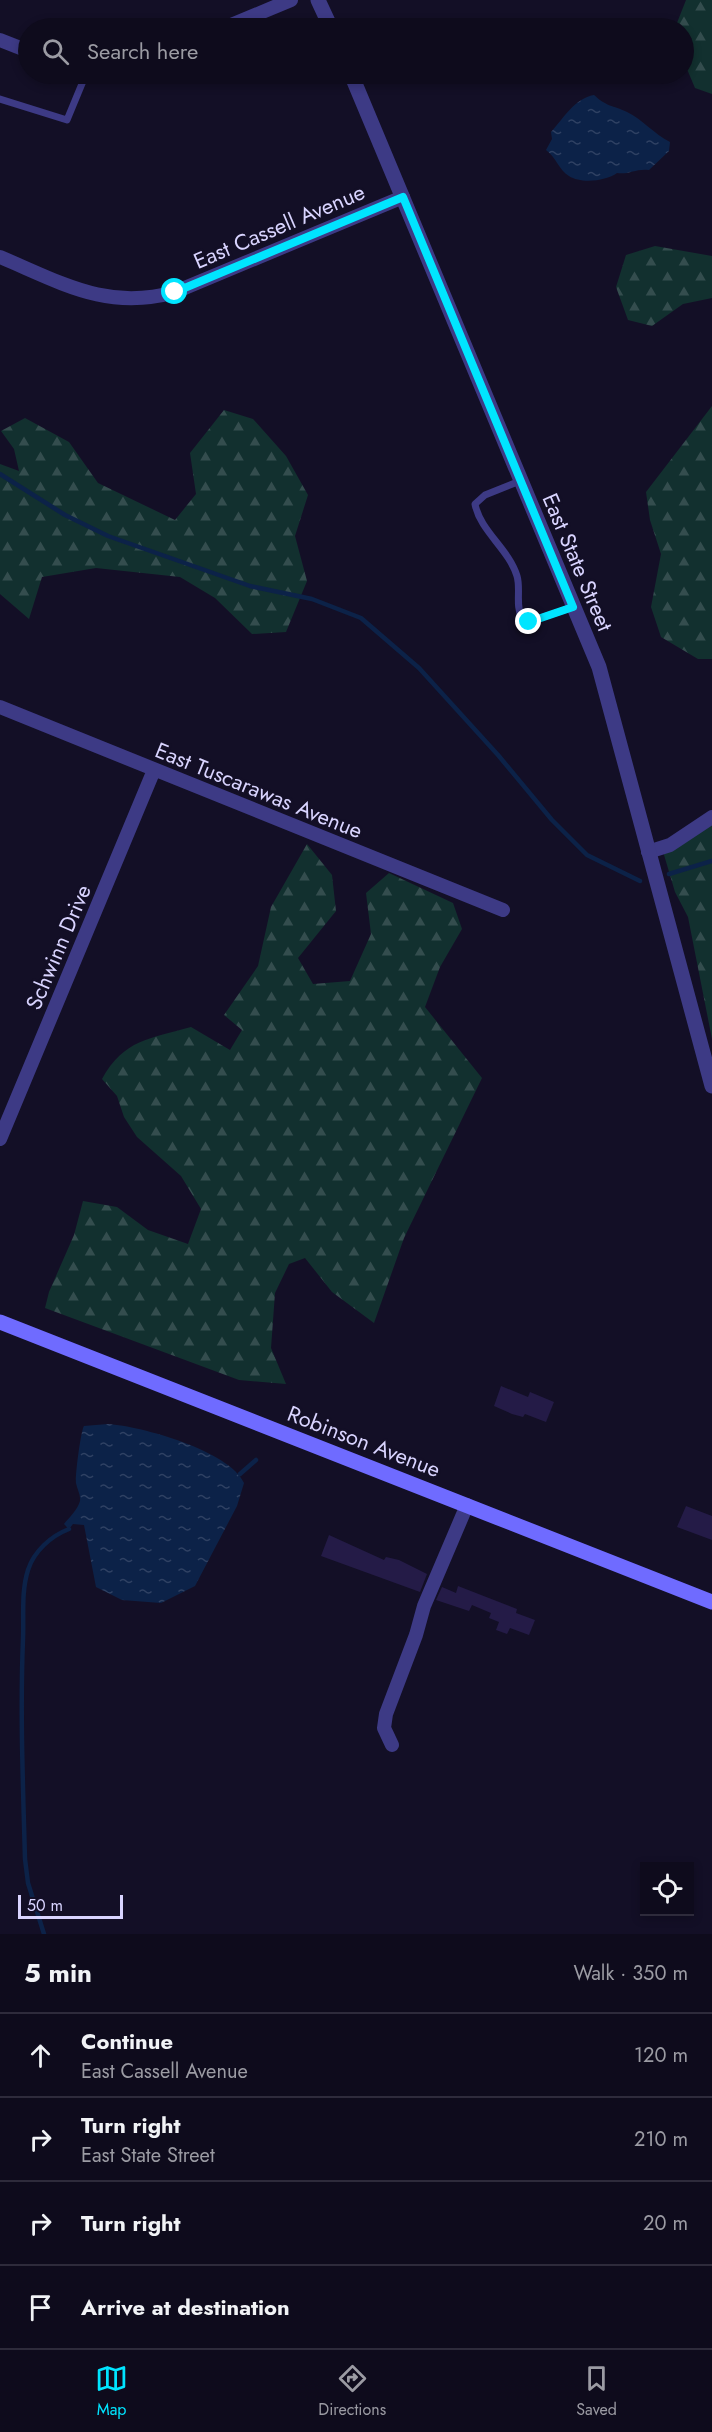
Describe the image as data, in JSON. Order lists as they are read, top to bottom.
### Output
{
  "streets": {
    "main road": ["Robinson Avenue"],
    "street": [
      "East Cassell Avenue",
      "East State Street",
      "East Tuscarawas Avenue",
      "Schwinn Drive"
    ]
  },
  "crossings": [
    ["East Cassell Avenue", "East State Street"],
    ["East Tuscarawas Avenue", "Schwinn Drive"]
  ],
  "scale_bar": "50 m",
  "page": {
    "search": "Search here",
    "scale": "50 m",
    "heading": ["5 min", "Walk · 350 m"],
    "list": [
      ["Continue", "East Cassell Avenue", "120 m"],
      ["Turn right", "East State Street", "210 m"],
      ["Turn right", "20 m"],
      "Arrive at destination"
    ],
    "nav": ["Map", "Directions", "Saved"]
  }
}
